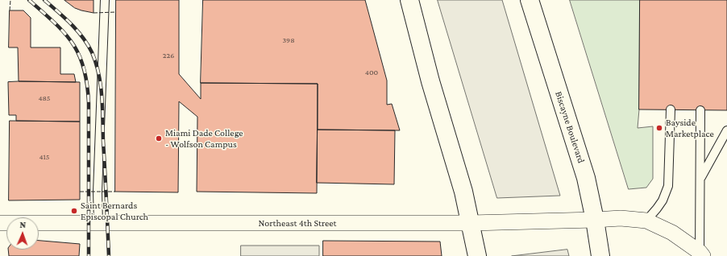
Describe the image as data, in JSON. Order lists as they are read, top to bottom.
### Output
{
  "streets": {
    "main road": ["Biscayne Boulevard"],
    "street": ["Northeast 4th Street"]
  },
  "crossings": [
    ["Biscayne Boulevard", "Northeast 4th Street"]
  ],
  "places": ["Bayside Marketplace", "Miami Dade College - Wolfson Campus", "Saint Bernards Episcopal Church"],
  "house_numbers": [
    "398",
    "226",
    "400",
    "485",
    "415"
  ],
  "north": "top"
}
